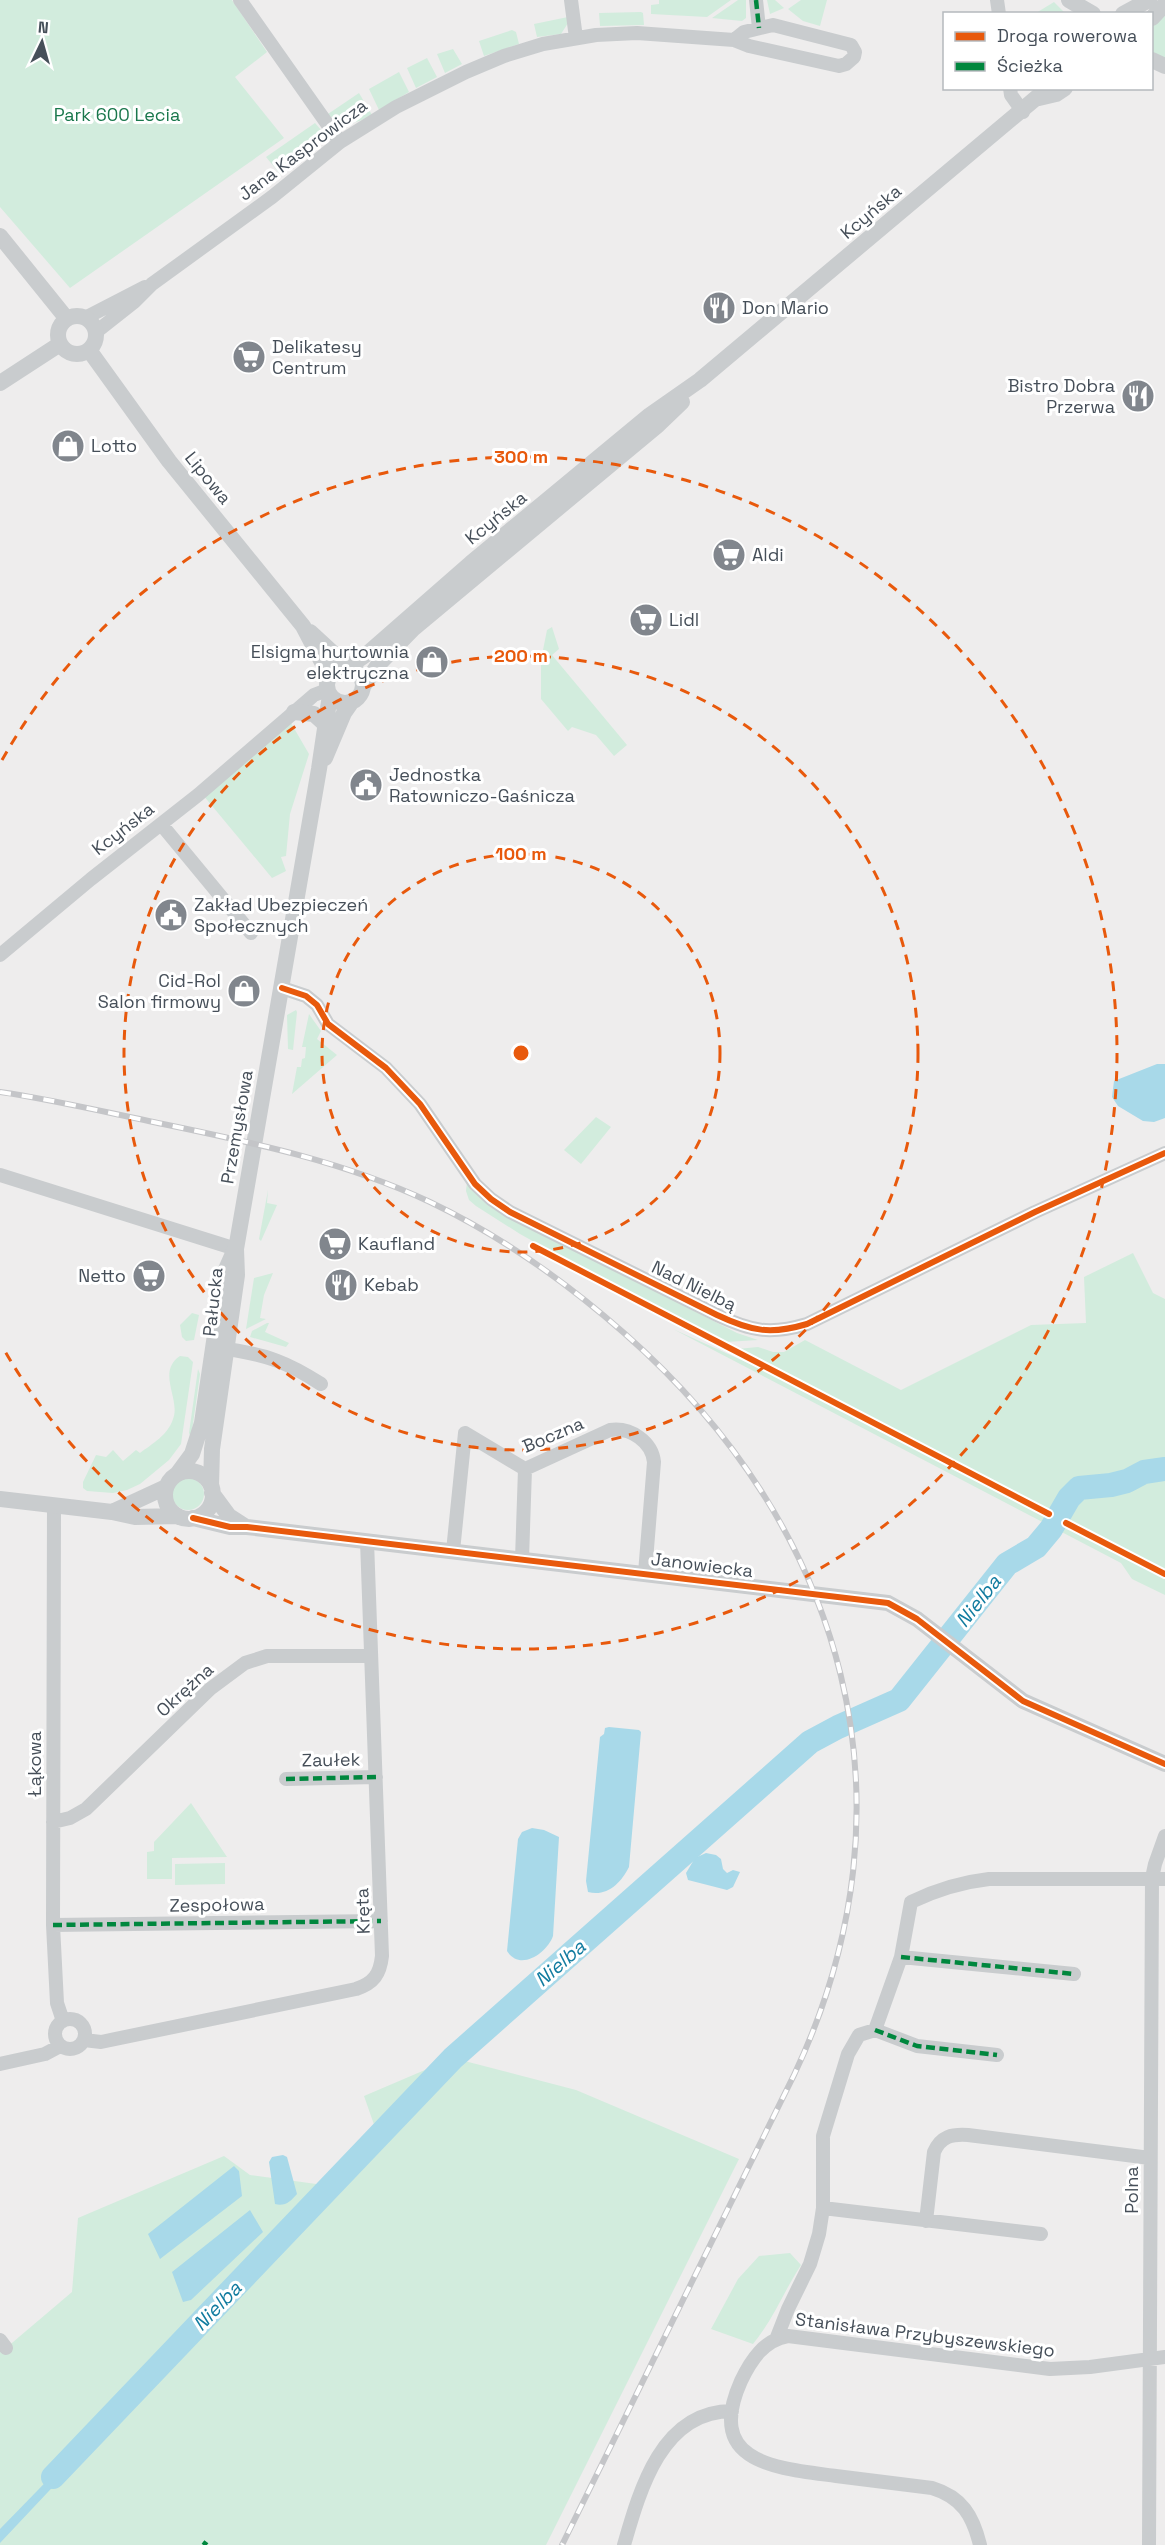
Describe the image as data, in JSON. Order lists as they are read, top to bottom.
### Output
{
  "streets": {
    "street": [
      "Jana Kasprowicza",
      "Kcyńska",
      "Lipowa",
      "Przemysłowa",
      "Nad Nielbą",
      "Pałucka",
      "Boczna",
      "Janowiecka",
      "Okrężna",
      "Zaułek",
      "Łąkowa",
      "Zespołowa",
      "Kręta",
      "Polna",
      "Stanisława Przybyszewskiego"
    ]
  },
  "crossings": [
    ["Jana Kasprowicza", "Lipowa"],
    ["Kcyńska", "Lipowa"],
    ["Kcyńska", "Przemysłowa"],
    ["Lipowa", "Przemysłowa"],
    ["Przemysłowa", "Nad Nielbą"],
    ["Przemysłowa", "Pałucka"],
    ["Pałucka", "Janowiecka"],
    ["Boczna", "Janowiecka"],
    ["Janowiecka", "Łąkowa"],
    ["Janowiecka", "Kręta"],
    ["Okrężna", "Łąkowa"],
    ["Okrężna", "Kręta"],
    ["Zaułek", "Kręta"],
    ["Łąkowa", "Zespołowa"],
    ["Łąkowa", "Kręta"],
    ["Zespołowa", "Kręta"],
    ["Polna", "Stanisława Przybyszewskiego"]
  ],
  "water": ["Nielba"],
  "parks": ["Park 600 Lecia"],
  "places": {
    "restaurant": ["Don Mario", "Bistro Dobra Przerwa", "Kebab"],
    "supermarket": [
      "Delikatesy Centrum",
      "Aldi",
      "Lidl",
      "Kaufland",
      "Netto"
    ],
    "shop": ["Lotto", "Elsigma hurtownia elektryczna", "Cid-Rol Salon firmowy"],
    "public building": ["Jednostka Ratowniczo-Gaśnicza", "Zakład Ubezpieczeń Społecznych"]
  },
  "legend": ["Droga rowerowa", "Ścieżka"],
  "north": "top",
  "rings": ["300 m", "200 m", "100 m"]
}
